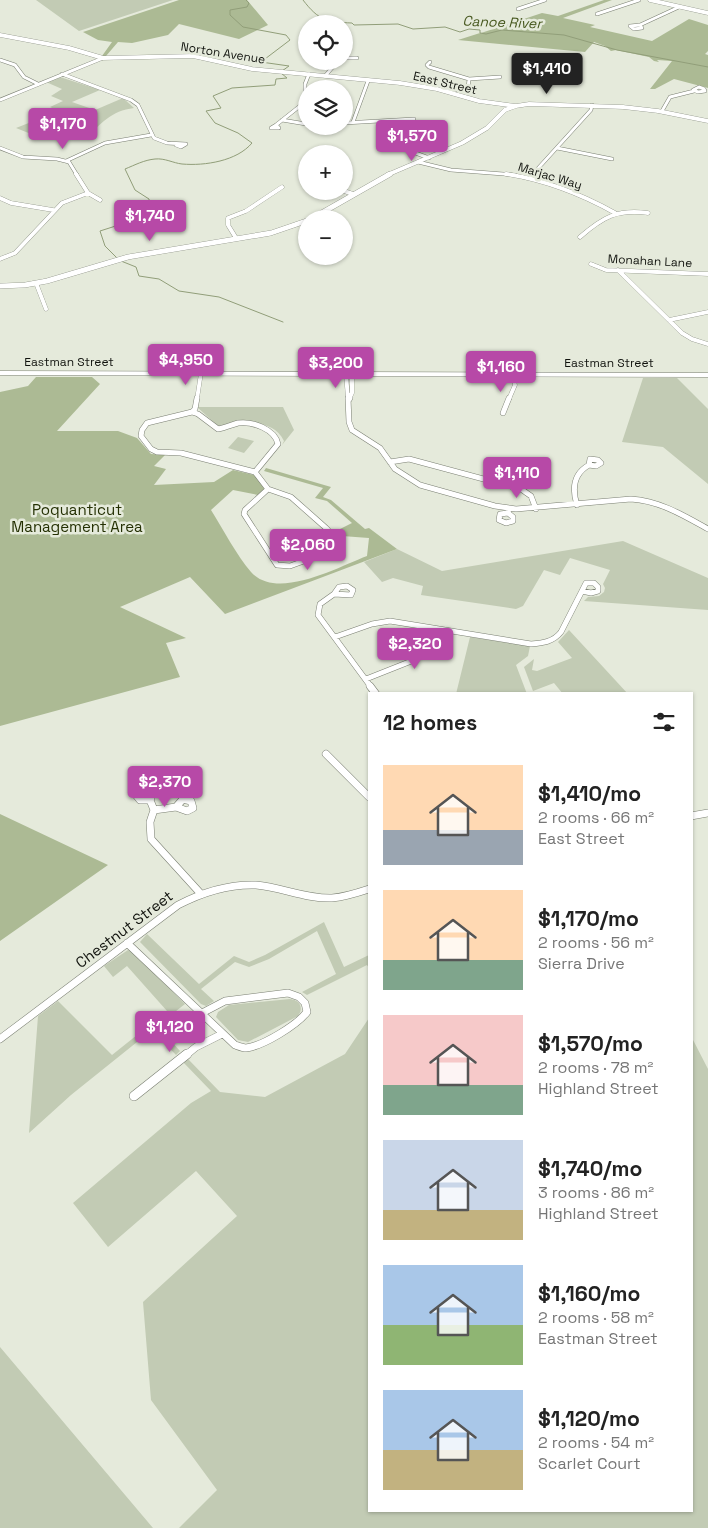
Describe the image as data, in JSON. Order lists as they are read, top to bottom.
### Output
{
  "streets": {
    "main road": ["Eastman Street"],
    "street": [
      "Norton Avenue",
      "East Street",
      "Marjac Way",
      "Monahan Lane",
      "Chestnut Street"
    ]
  },
  "crossings": [
    ["Norton Avenue", "East Street"]
  ],
  "water": ["Canoe River"],
  "parks": ["Poquanticut Management Area"],
  "page": {
    "map_buttons": ["+", "−"],
    "price": [
      "$1,410",
      "$1,170",
      "$1,570",
      "$1,740",
      "$4,950",
      "$3,200",
      "$1,160",
      "$1,110",
      "$2,060",
      "$2,320",
      "$2,370",
      "$1,120"
    ],
    "heading": "12 homes",
    "list": [
      {
        "name": "$1,410/mo",
        "note": "2 rooms · 66 m² · East Street"
      },
      {
        "name": "$1,170/mo",
        "note": "2 rooms · 56 m² · Sierra Drive"
      },
      {
        "name": "$1,570/mo",
        "note": "2 rooms · 78 m² · Highland Street"
      },
      {
        "name": "$1,740/mo",
        "note": "3 rooms · 86 m² · Highland Street"
      },
      {
        "name": "$1,160/mo",
        "note": "2 rooms · 58 m² · Eastman Street"
      },
      {
        "name": "$1,120/mo",
        "note": "2 rooms · 54 m² · Scarlet Court"
      }
    ]
  }
}
